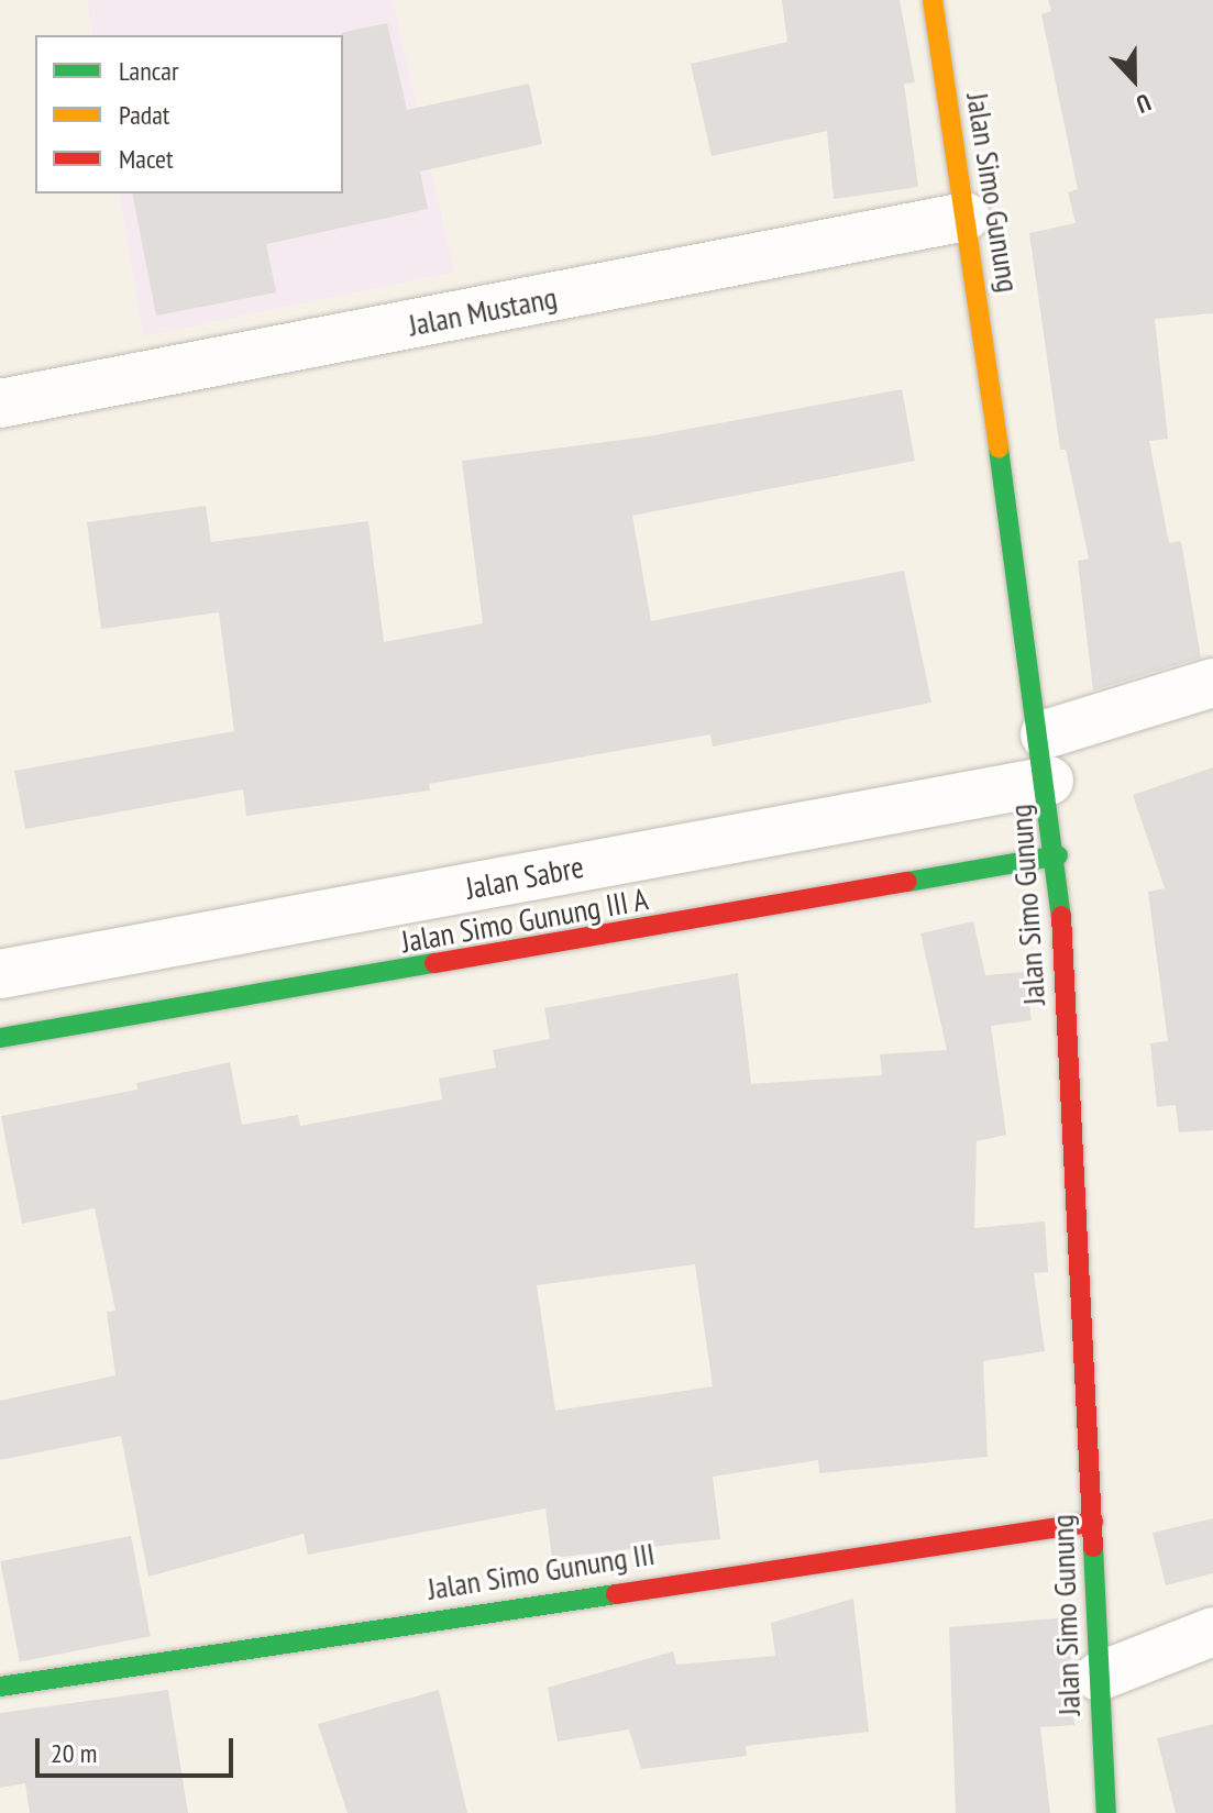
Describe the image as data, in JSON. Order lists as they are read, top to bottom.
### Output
{
  "streets": {
    "street": [
      "Jalan Simo Gunung",
      "Jalan Mustang",
      "Jalan Sabre",
      "Jalan Simo Gunung III A",
      "Jalan Simo Gunung III"
    ]
  },
  "crossings": [
    ["Jalan Simo Gunung", "Jalan Mustang"],
    ["Jalan Simo Gunung", "Jalan Sabre"],
    ["Jalan Simo Gunung", "Jalan Simo Gunung III A"],
    ["Jalan Simo Gunung", "Jalan Simo Gunung III"]
  ],
  "legend": ["Lancar", "Padat", "Macet"],
  "scale_bar": "20 m",
  "north": "bottom"
}
